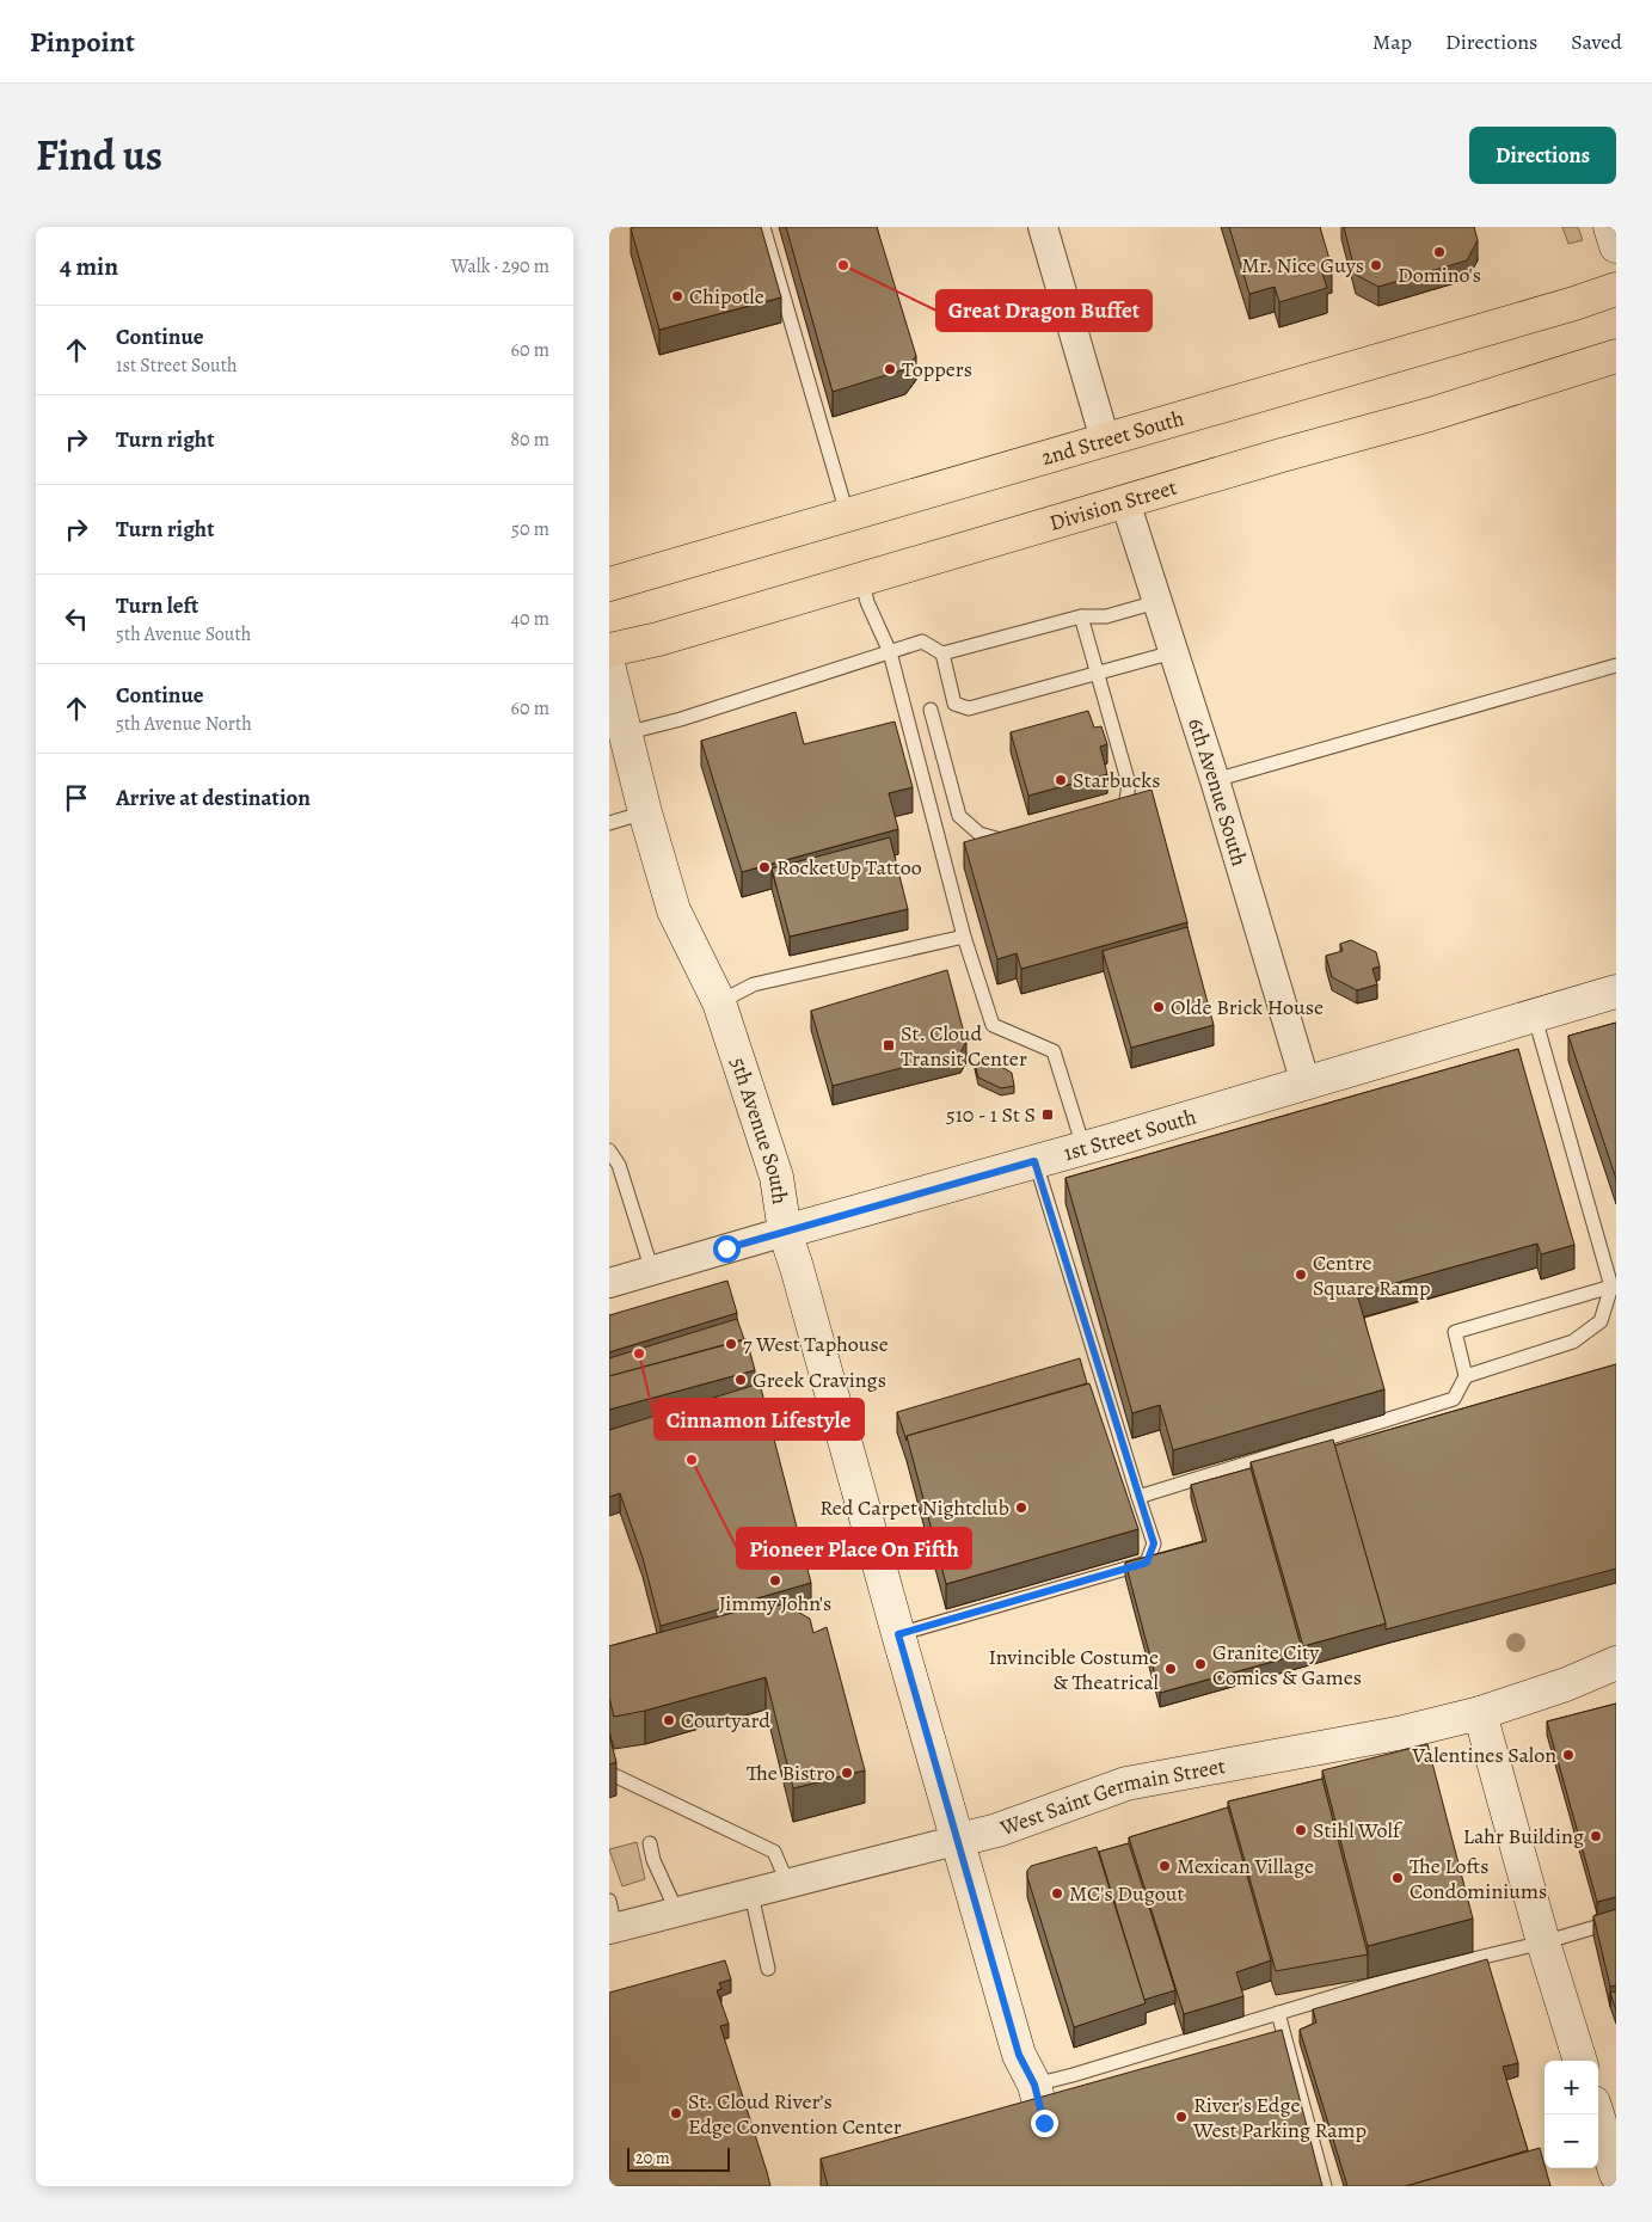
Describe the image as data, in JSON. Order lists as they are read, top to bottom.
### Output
{
  "streets": {
    "highway": ["2nd Street South", "Division Street"],
    "street": [
      "6th Avenue South",
      "5th Avenue South",
      "1st Street South",
      "West Saint Germain Street"
    ]
  },
  "crossings": [
    ["Division Street", "6th Avenue South"],
    ["6th Avenue South", "1st Street South"],
    ["5th Avenue South", "1st Street South"],
    ["5th Avenue South", "West Saint Germain Street"]
  ],
  "places": {
    "other": [
      "Domino's",
      "Great Dragon Buffet",
      "Mr. Nice Guys",
      "Chipotle",
      "Toppers",
      "Starbucks",
      "RocketUp Tattoo",
      "Olde Brick House",
      "Centre Square Ramp",
      "7 West Taphouse",
      "Cinnamon Lifestyle",
      "Greek Cravings",
      "Pioneer Place On Fifth",
      "Red Carpet Nightclub",
      "Jimmy John's",
      "Granite City Comics & Games",
      "Invincible Costume & Theatrical",
      "Courtyard",
      "Valentines Salon",
      "The Bistro",
      "Stihl Wolf",
      "Lahr Building",
      "Mexican Village",
      "The Lofts Condominiums",
      "MC's Dugout",
      "St. Cloud River’s Edge Convention Center",
      "River's Edge West Parking Ramp"
    ],
    "transit": ["St. Cloud Transit Center", "510 - 1 St S"]
  },
  "scale_bar": "20 m",
  "page": {
    "header": "Pinpoint",
    "nav": ["Map", "Directions", "Saved"],
    "title": "Find us",
    "buttons": "Directions",
    "heading": ["4 min", "Walk · 290 m"],
    "list": [
      ["Continue", "1st Street South", "60 m"],
      ["Turn right", "80 m"],
      ["Turn right", "50 m"],
      ["Turn left", "5th Avenue South", "40 m"],
      ["Continue", "5th Avenue North", "60 m"],
      "Arrive at destination"
    ],
    "map_buttons": ["+", "−"],
    "scale": "20 m"
  }
}
